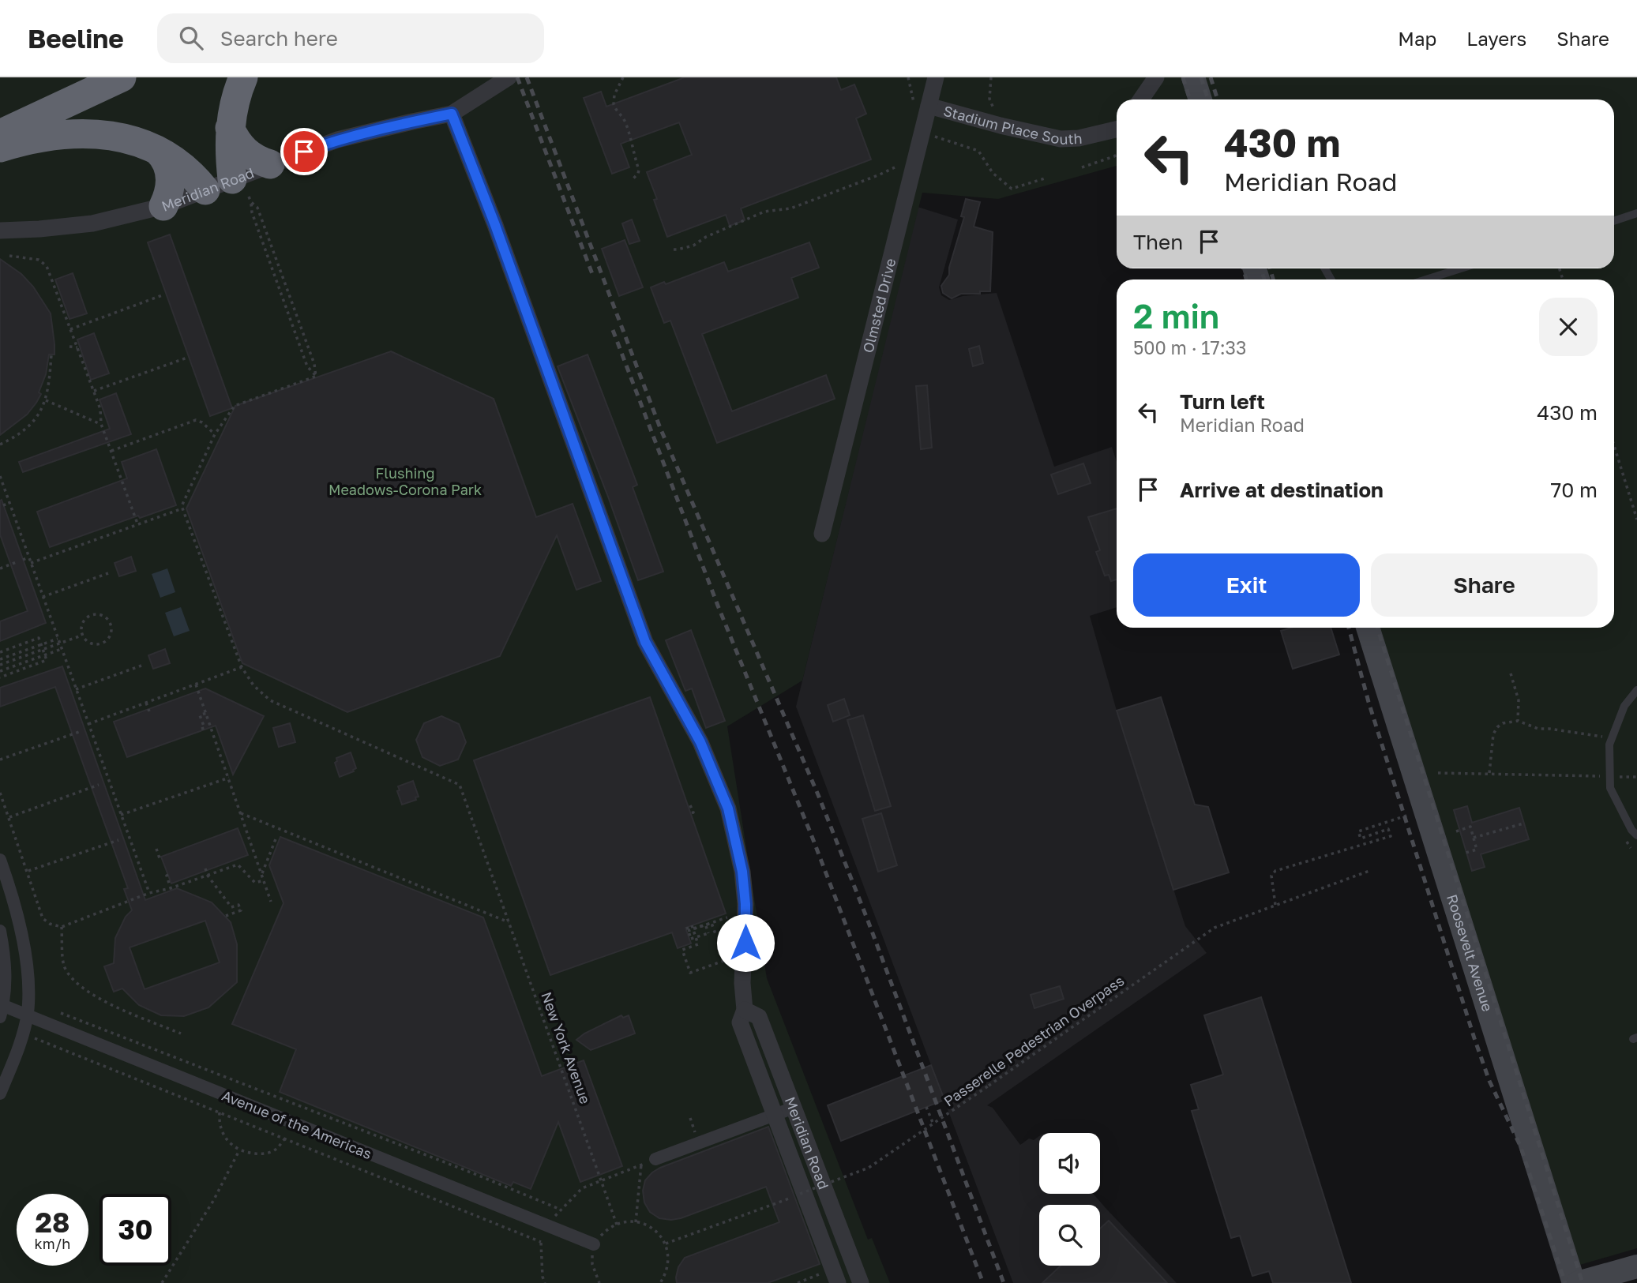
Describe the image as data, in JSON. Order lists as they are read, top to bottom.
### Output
{
  "streets": {
    "main road": ["Roosevelt Avenue"],
    "street": [
      "Stadium Place South",
      "Meridian Road",
      "Olmsted Drive",
      "Avenue of the Americas"
    ],
    "path": ["Passerelle Pedestrian Overpass", "New York Avenue"]
  },
  "crossings": [
    ["Stadium Place South", "Olmsted Drive"],
    ["Passerelle Pedestrian Overpass", "New York Avenue"]
  ],
  "parks": ["Flushing Meadows-Corona Park"],
  "page": {
    "header": "Beeline",
    "search": "Search here",
    "nav": ["Map", "Layers", "Share"],
    "turn": ["430 m", "Meridian Road"],
    "then": "Then",
    "heading": ["2 min", "500 m · 17:33"],
    "list": [
      {
        "name": "Turn left",
        "note": "Meridian Road",
        "value": "430 m"
      },
      {
        "name": "Arrive at destination",
        "value": "70 m"
      }
    ],
    "buttons": ["Exit", "Share"],
    "speed": "28 km/h",
    "limit": "30"
  }
}
